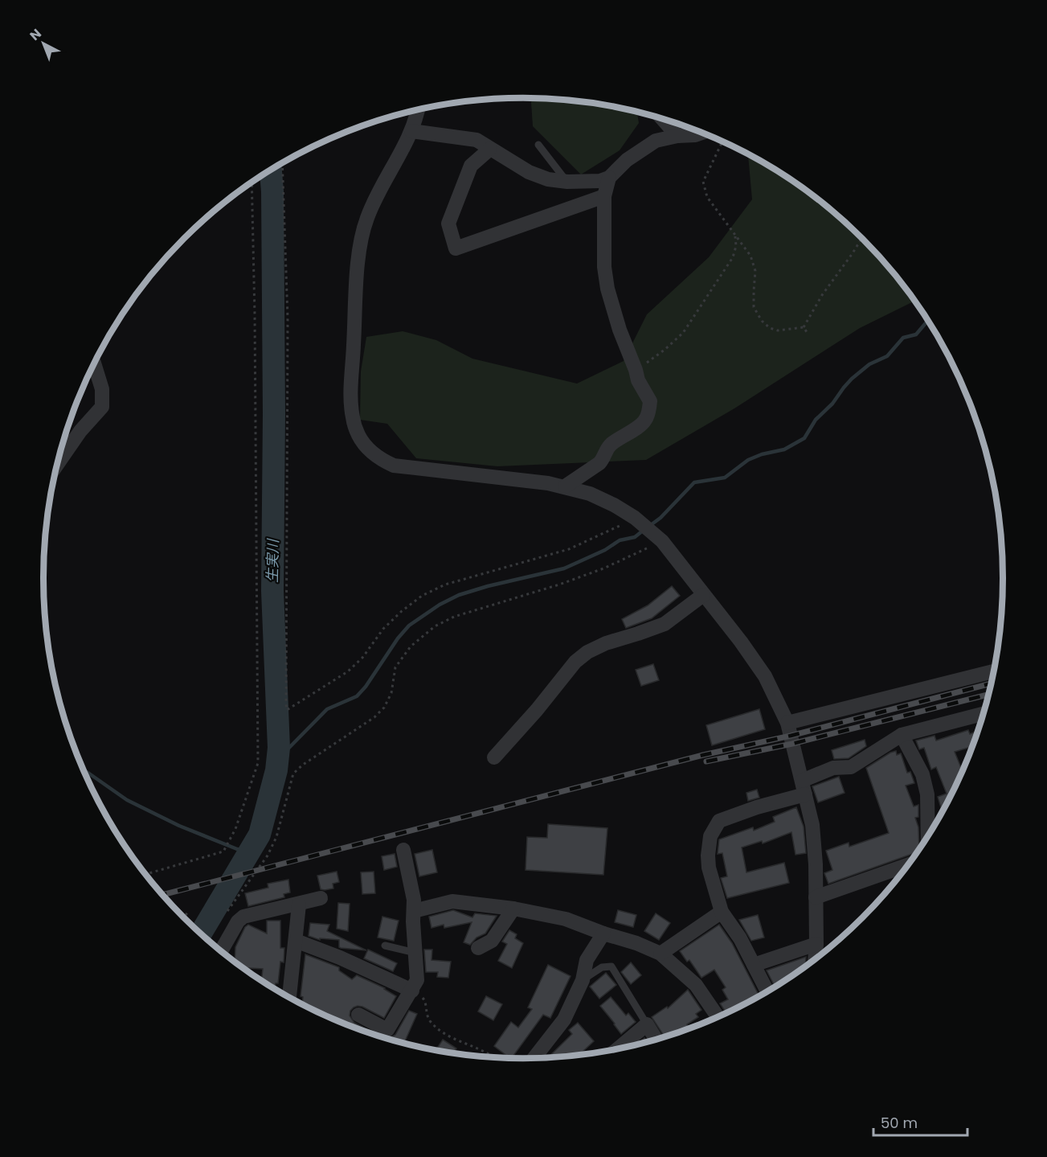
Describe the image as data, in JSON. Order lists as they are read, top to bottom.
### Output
{
  "water": ["生実川"],
  "scale_bar": "50 m",
  "north": "top left"
}
